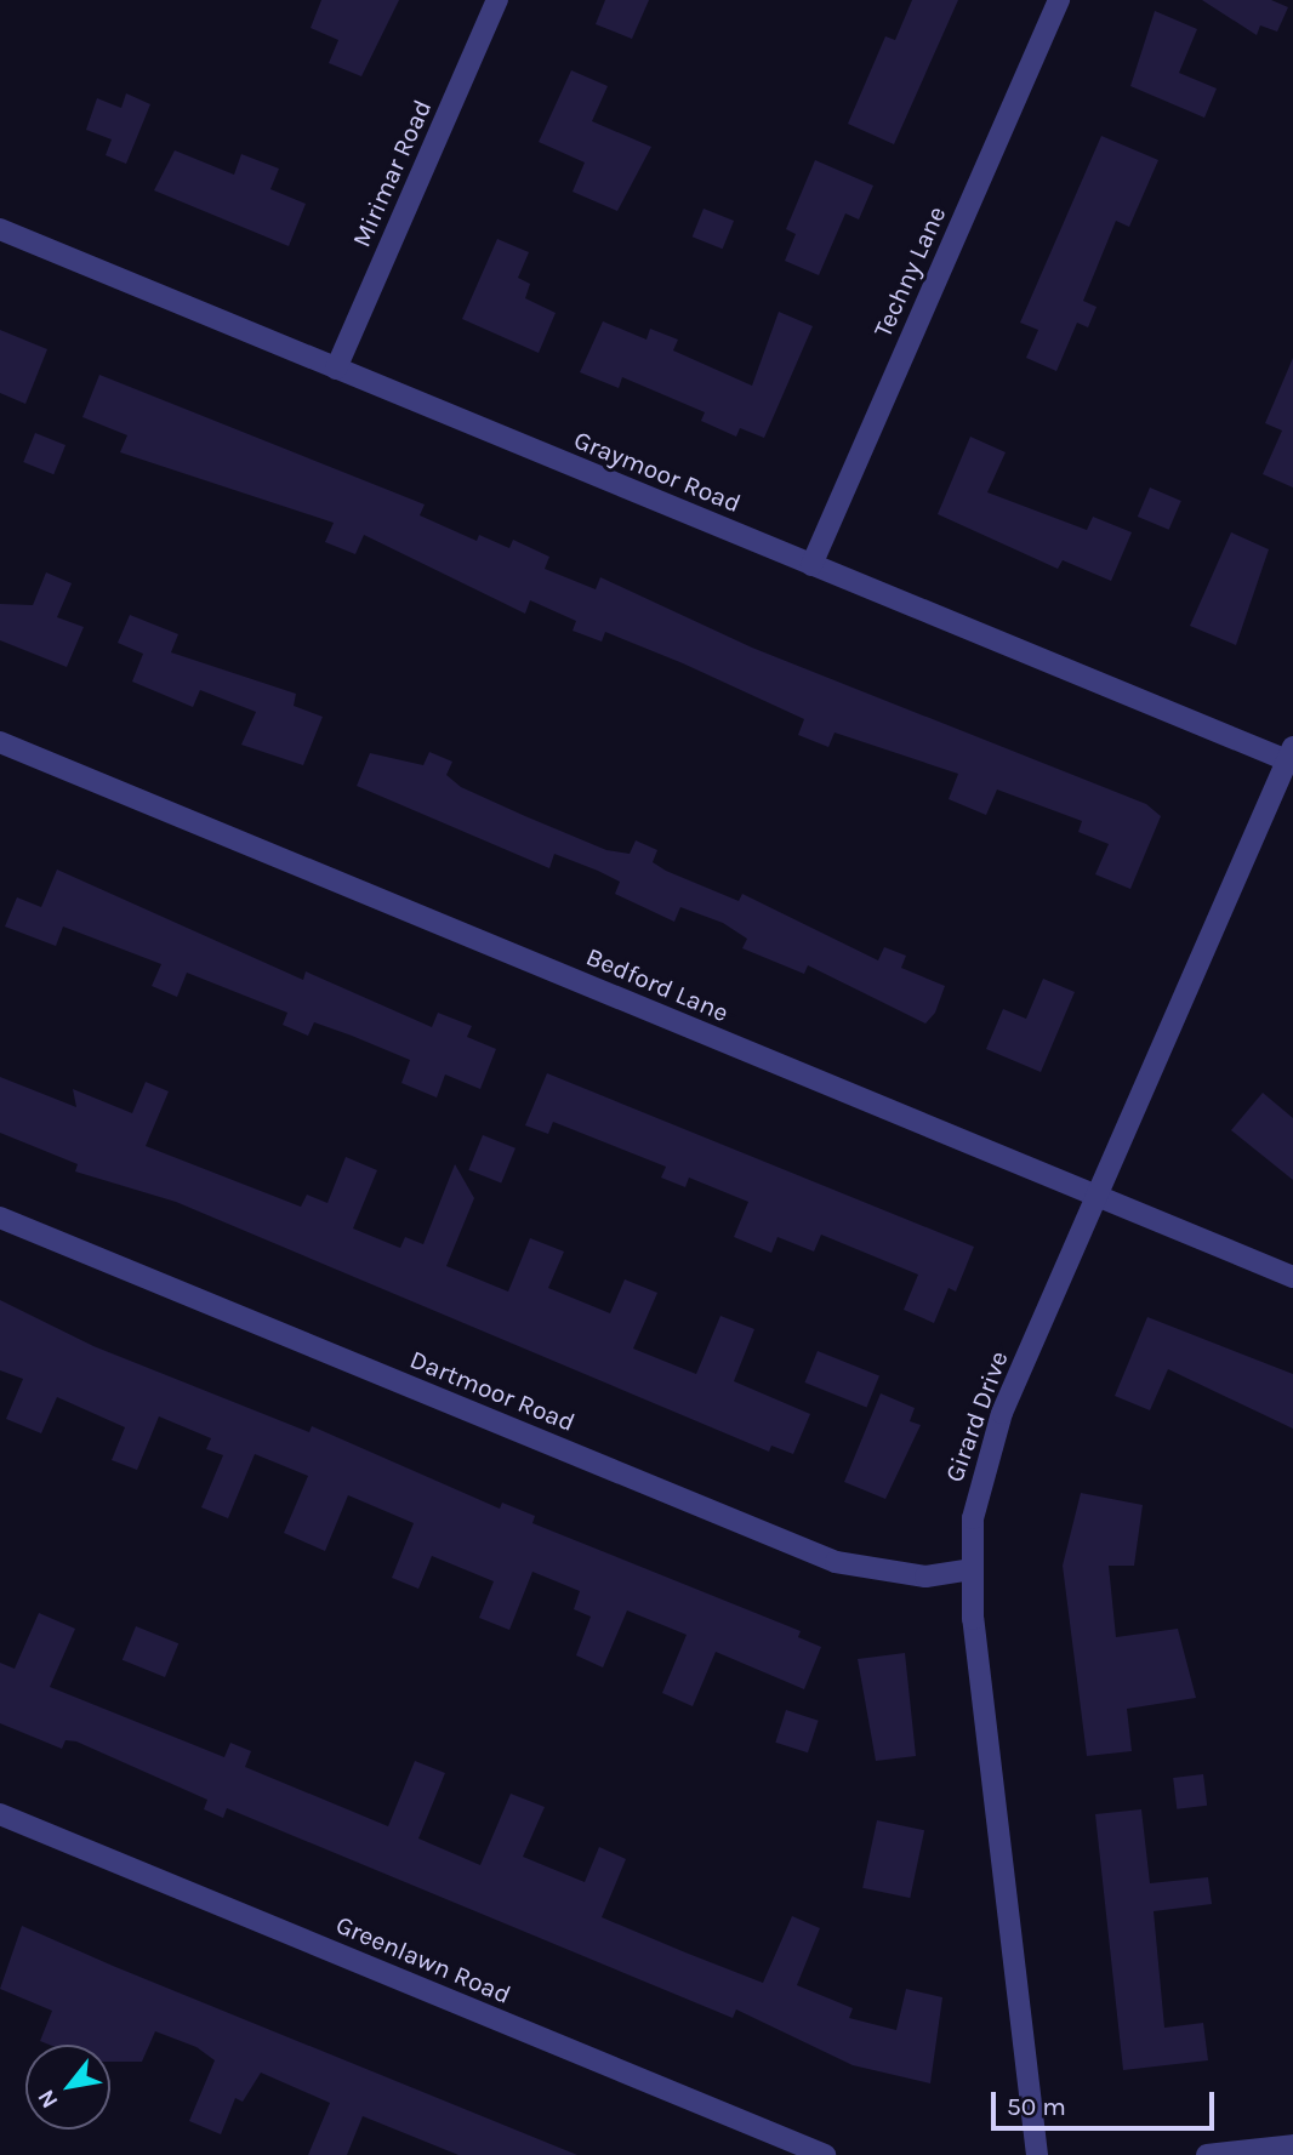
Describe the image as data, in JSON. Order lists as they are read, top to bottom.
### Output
{
  "streets": {
    "street": [
      "Mirimar Road",
      "Techny Lane",
      "Graymoor Road",
      "Bedford Lane",
      "Dartmoor Road",
      "Girard Drive",
      "Greenlawn Road"
    ]
  },
  "crossings": [
    ["Mirimar Road", "Graymoor Road"],
    ["Techny Lane", "Graymoor Road"],
    ["Graymoor Road", "Girard Drive"],
    ["Bedford Lane", "Girard Drive"],
    ["Dartmoor Road", "Girard Drive"]
  ],
  "scale_bar": "50 m",
  "north": "bottom left"
}
